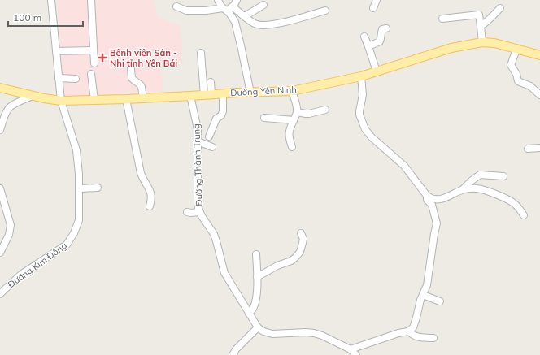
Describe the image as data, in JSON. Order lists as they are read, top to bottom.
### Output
{
  "streets": {
    "main road": ["Đường Yên Ninh"],
    "street": ["Đường Thành Trung", "Đường Kim Đồng"]
  },
  "crossings": [
    ["Đường Yên Ninh", "Đường Thành Trung"],
    ["Đường Yên Ninh", "Đường Kim Đồng"]
  ],
  "places": {
    "health": ["Bệnh viện Sản - Nhi tỉnh Yên Bái"]
  },
  "scale_bar": "100 m"
}
